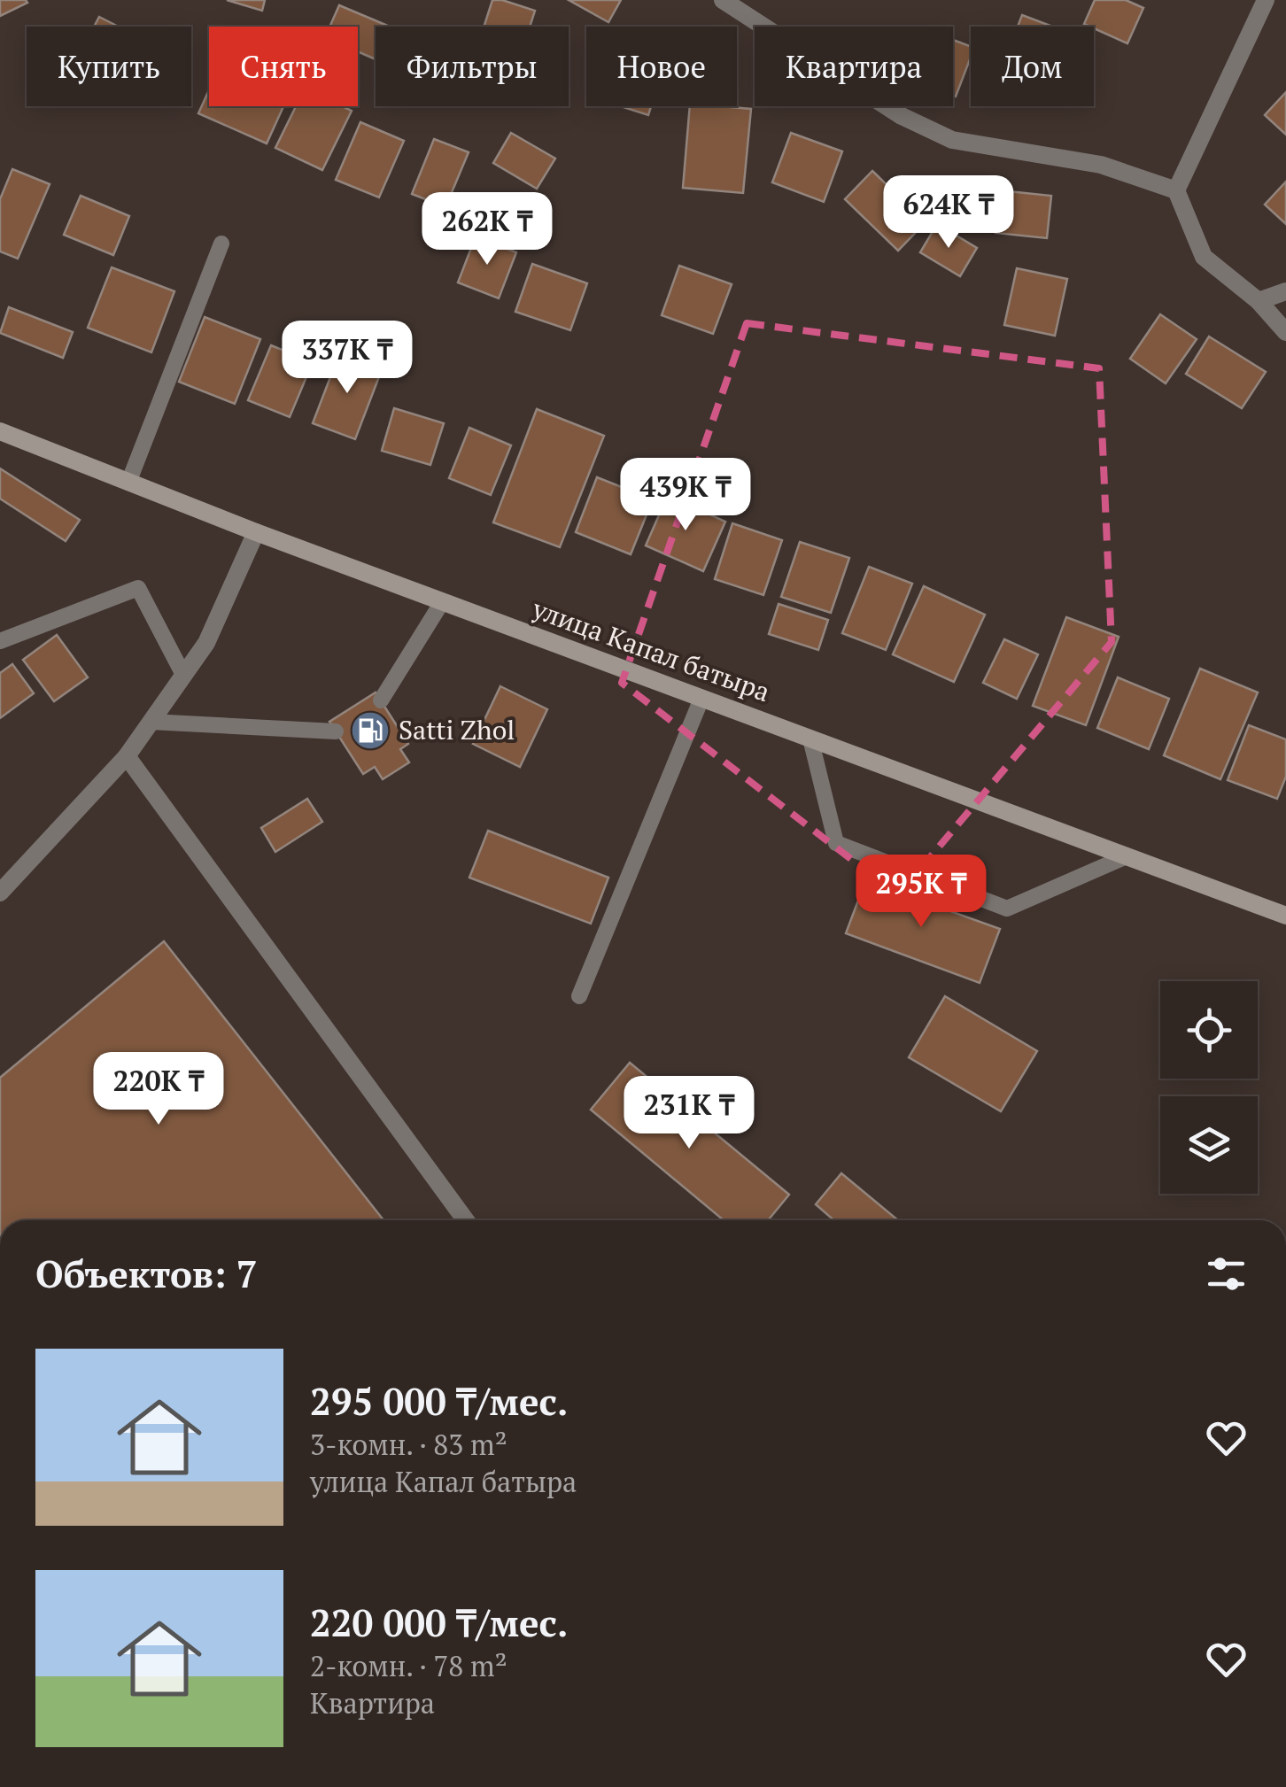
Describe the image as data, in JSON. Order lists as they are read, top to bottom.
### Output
{
  "streets": {
    "main road": ["улица Капал батыра"]
  },
  "places": {
    "fuel station": ["Satti Zhol"]
  },
  "page": {
    "chip": [
      "Купить",
      "Снять",
      "Фильтры",
      "Новое",
      "Квартира",
      "Дом"
    ],
    "price": [
      "624K ₸",
      "262K ₸",
      "337K ₸",
      "439K ₸",
      "295K ₸",
      "220K ₸",
      "231K ₸"
    ],
    "heading": "Объектов: 7",
    "list": [
      {
        "name": "295 000 ₸/мес.",
        "note": "3-комн. · 83 m² · улица Капал батыра"
      },
      {
        "name": "220 000 ₸/мес.",
        "note": "2-комн. · 78 m² · Квартира"
      }
    ]
  }
}
